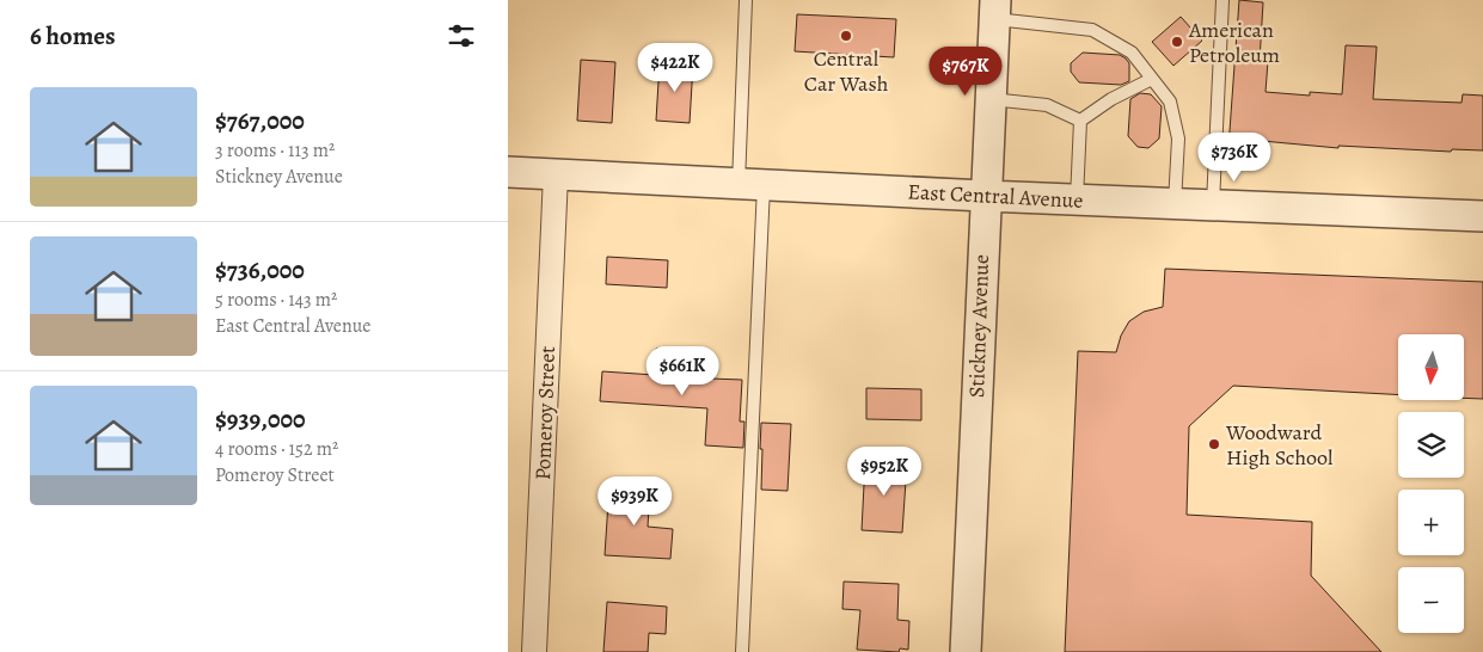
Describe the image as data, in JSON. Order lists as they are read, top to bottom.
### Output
{
  "streets": {
    "street": ["East Central Avenue", "Stickney Avenue", "Pomeroy Street"]
  },
  "crossings": [
    ["East Central Avenue", "Stickney Avenue"],
    ["East Central Avenue", "Pomeroy Street"]
  ],
  "places": ["Central Car Wash", "American Petroleum", "Woodward High School"],
  "north": "bottom",
  "page": {
    "heading": "6 homes",
    "price": [
      "$422K",
      "$767K",
      "$736K",
      "$661K",
      "$952K",
      "$939K"
    ],
    "list": [
      {
        "name": "$767,000",
        "note": "3 rooms · 113 m² · Stickney Avenue"
      },
      {
        "name": "$736,000",
        "note": "5 rooms · 143 m² · East Central Avenue"
      },
      {
        "name": "$939,000",
        "note": "4 rooms · 152 m² · Pomeroy Street"
      }
    ],
    "map_buttons": ["+", "−"]
  }
}
